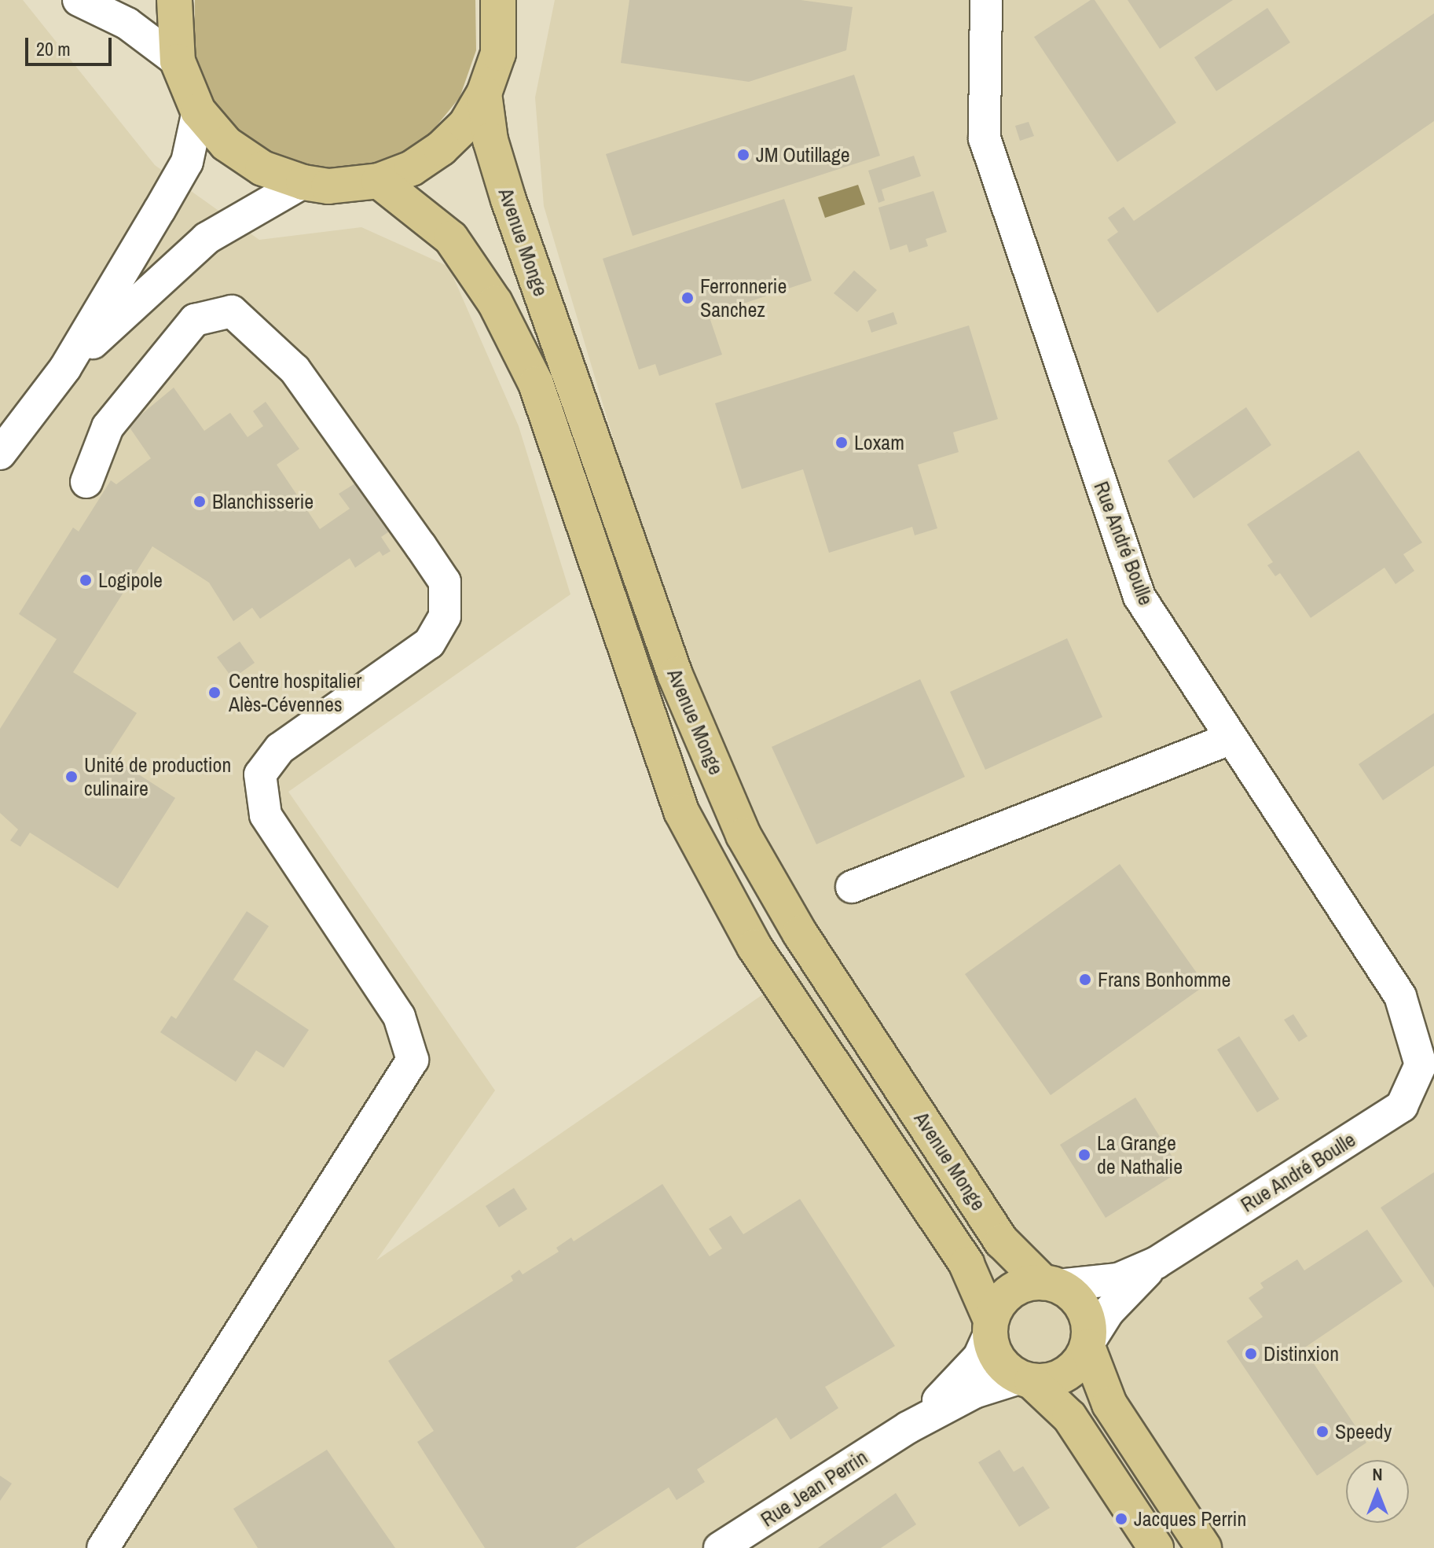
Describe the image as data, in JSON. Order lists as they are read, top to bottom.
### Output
{
  "streets": {
    "main road": ["Avenue Monge"],
    "street": ["Rue André Boulle", "Rue Jean Perrin"]
  },
  "crossings": [
    ["Avenue Monge", "Rue André Boulle"],
    ["Avenue Monge", "Rue Jean Perrin"],
    ["Rue André Boulle", "Rue Jean Perrin"]
  ],
  "places": [
    "JM Outillage",
    "Ferronnerie Sanchez",
    "Loxam",
    "Blanchisserie",
    "Logipole",
    "Centre hospitalier Alès-Cévennes",
    "Unité de production culinaire",
    "Frans Bonhomme",
    "La Grange de Nathalie",
    "Distinxion",
    "Speedy",
    "Jacques Perrin"
  ],
  "scale_bar": "20 m",
  "north": "top"
}
